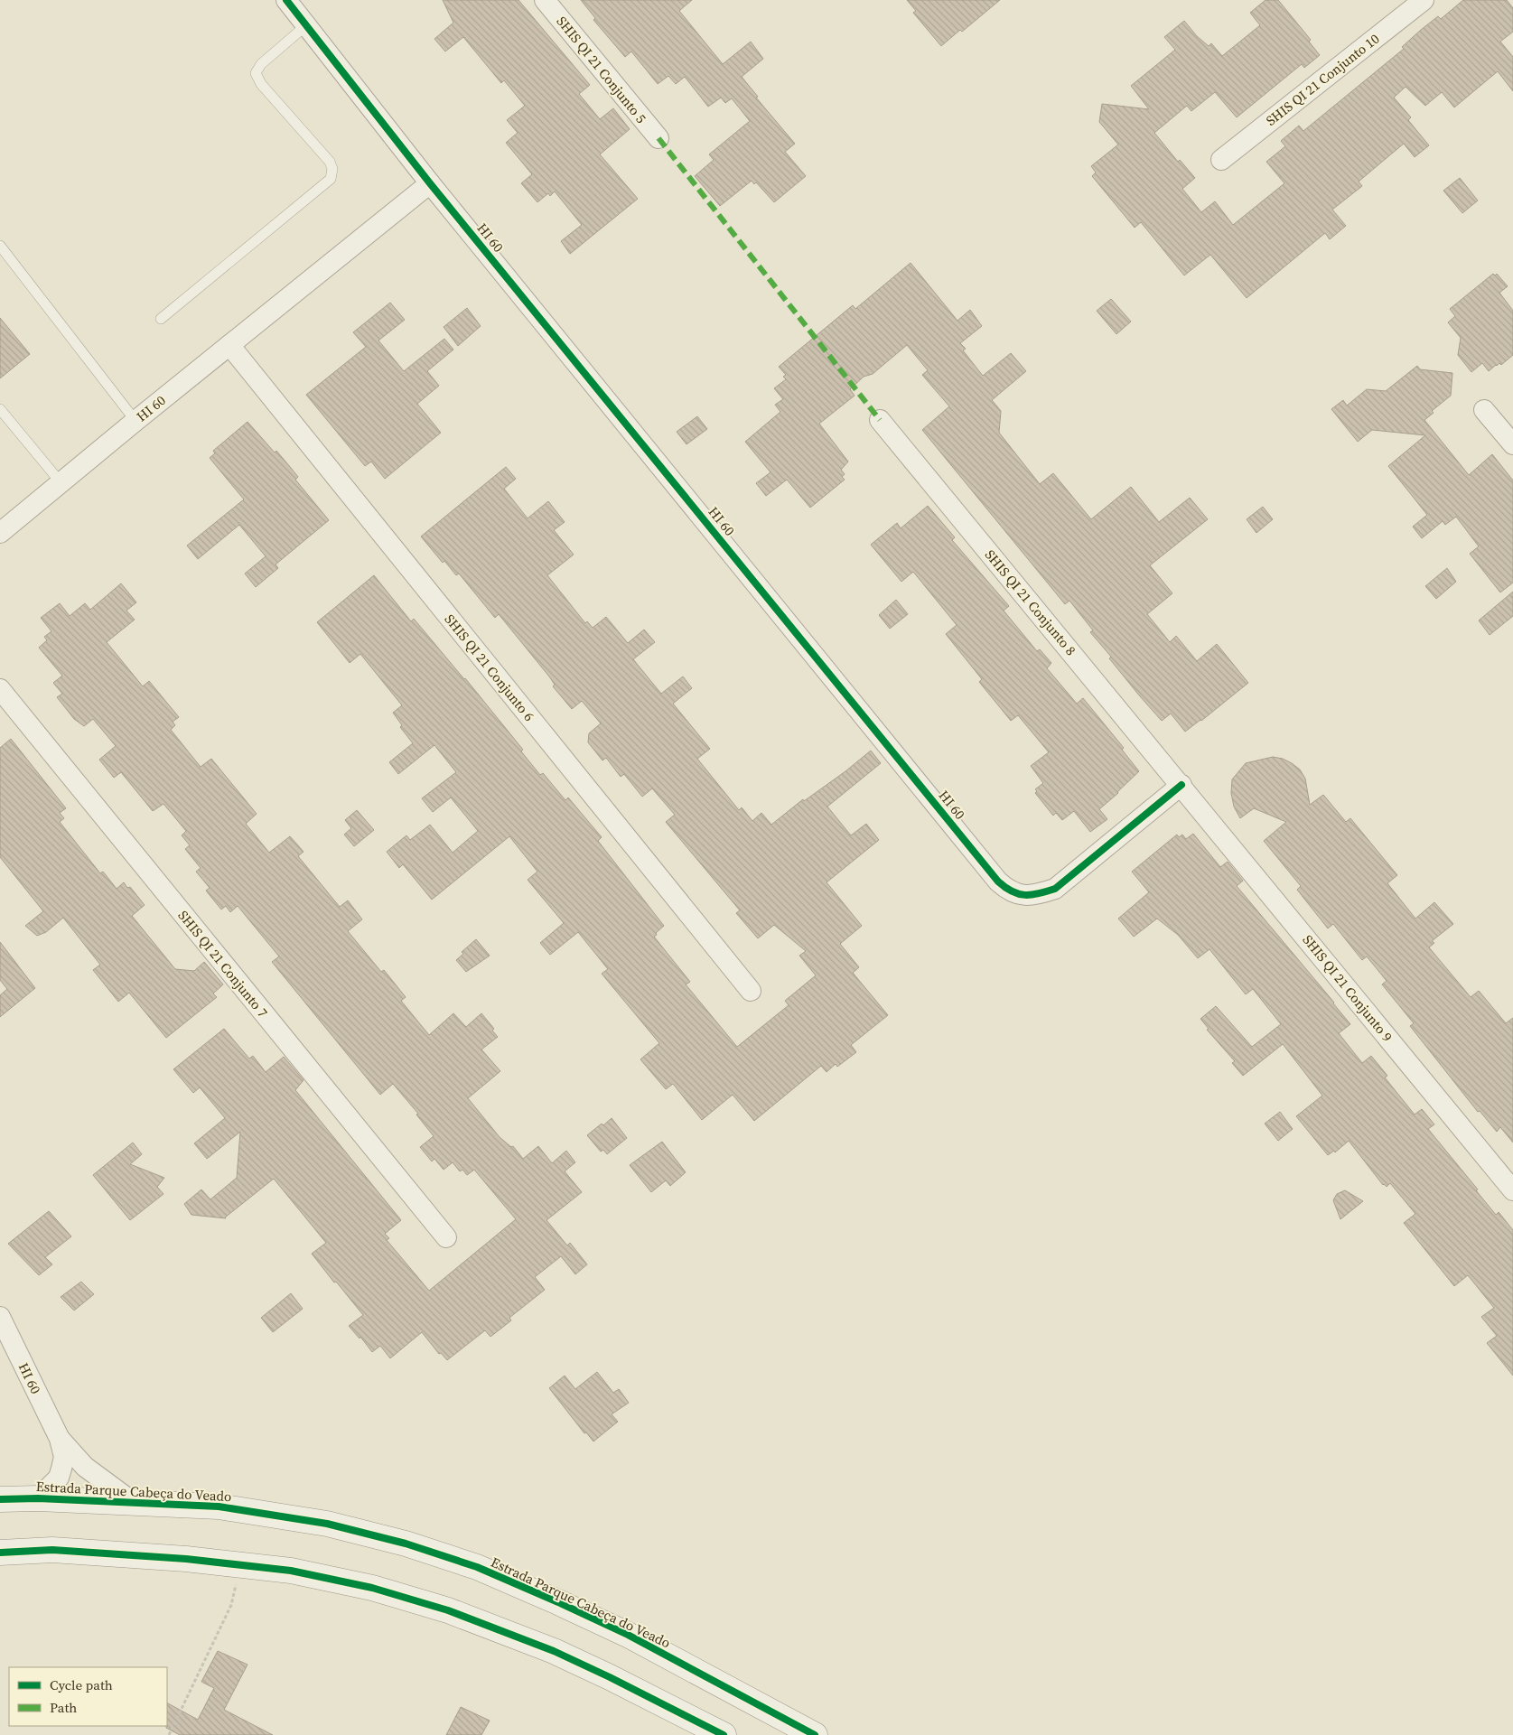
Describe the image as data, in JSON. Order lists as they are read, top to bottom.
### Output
{
  "streets": {
    "main road": ["Estrada Parque Cabeça do Veado"],
    "street": [
      "SHIS QI 21 Conjunto 5",
      "SHIS QI 21 Conjunto 10",
      "HI 60",
      "SHIS QI 21 Conjunto 8",
      "SHIS QI 21 Conjunto 6",
      "SHIS QI 21 Conjunto 7",
      "SHIS QI 21 Conjunto 9"
    ]
  },
  "crossings": [
    ["HI 60", "SHIS QI 21 Conjunto 8"],
    ["HI 60", "SHIS QI 21 Conjunto 6"],
    ["HI 60", "SHIS QI 21 Conjunto 9"],
    ["HI 60", "Estrada Parque Cabeça do Veado"],
    ["SHIS QI 21 Conjunto 8", "SHIS QI 21 Conjunto 9"]
  ],
  "legend": ["Cycle path", "Path"]
}
